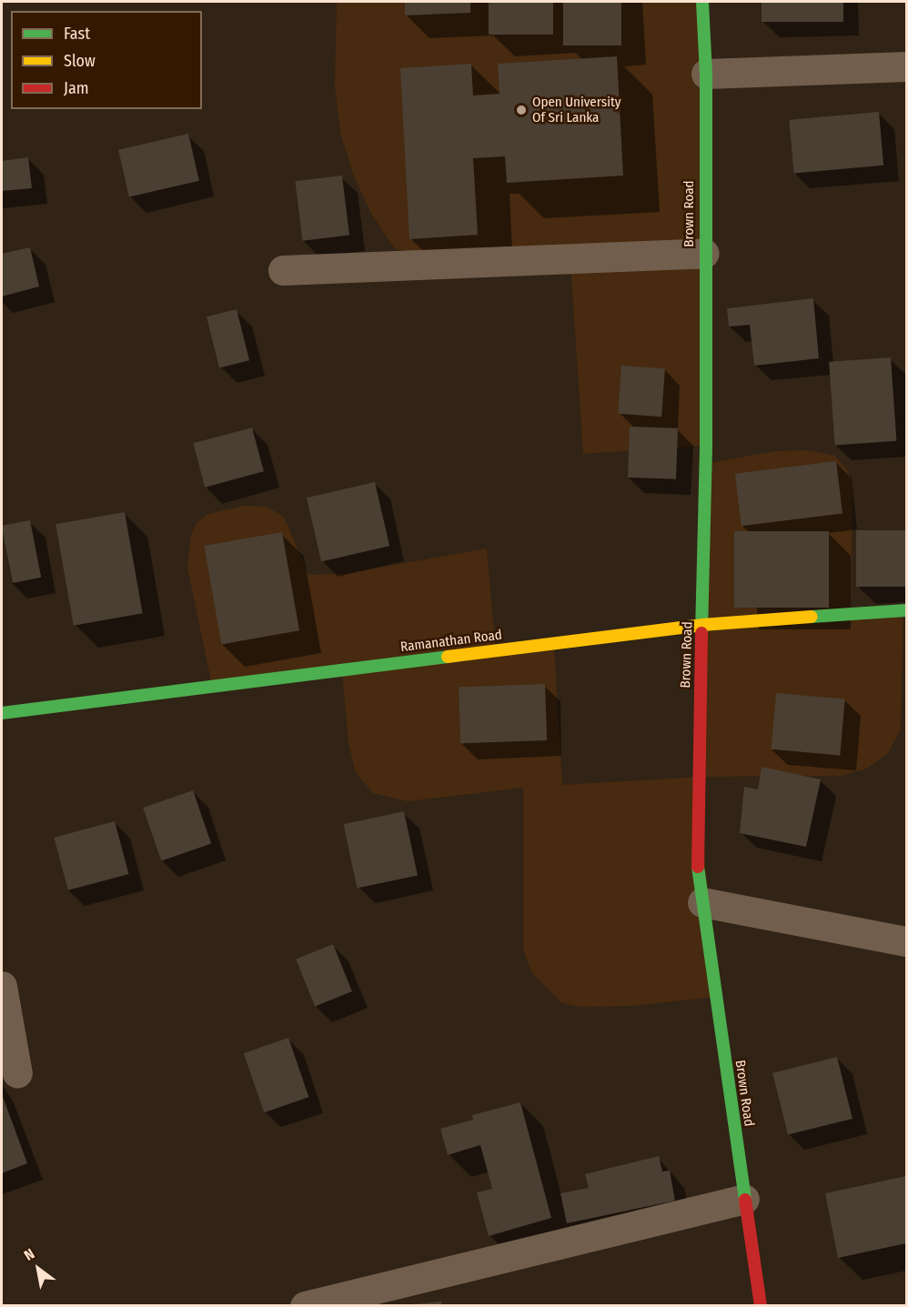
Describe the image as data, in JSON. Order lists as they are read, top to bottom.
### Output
{
  "streets": {
    "street": ["Brown Road", "Ramanathan Road"]
  },
  "crossings": [
    ["Brown Road", "Ramanathan Road"]
  ],
  "places": ["Open University Of Sri Lanka"],
  "legend": ["Fast", "Slow", "Jam"],
  "north": "top left"
}
